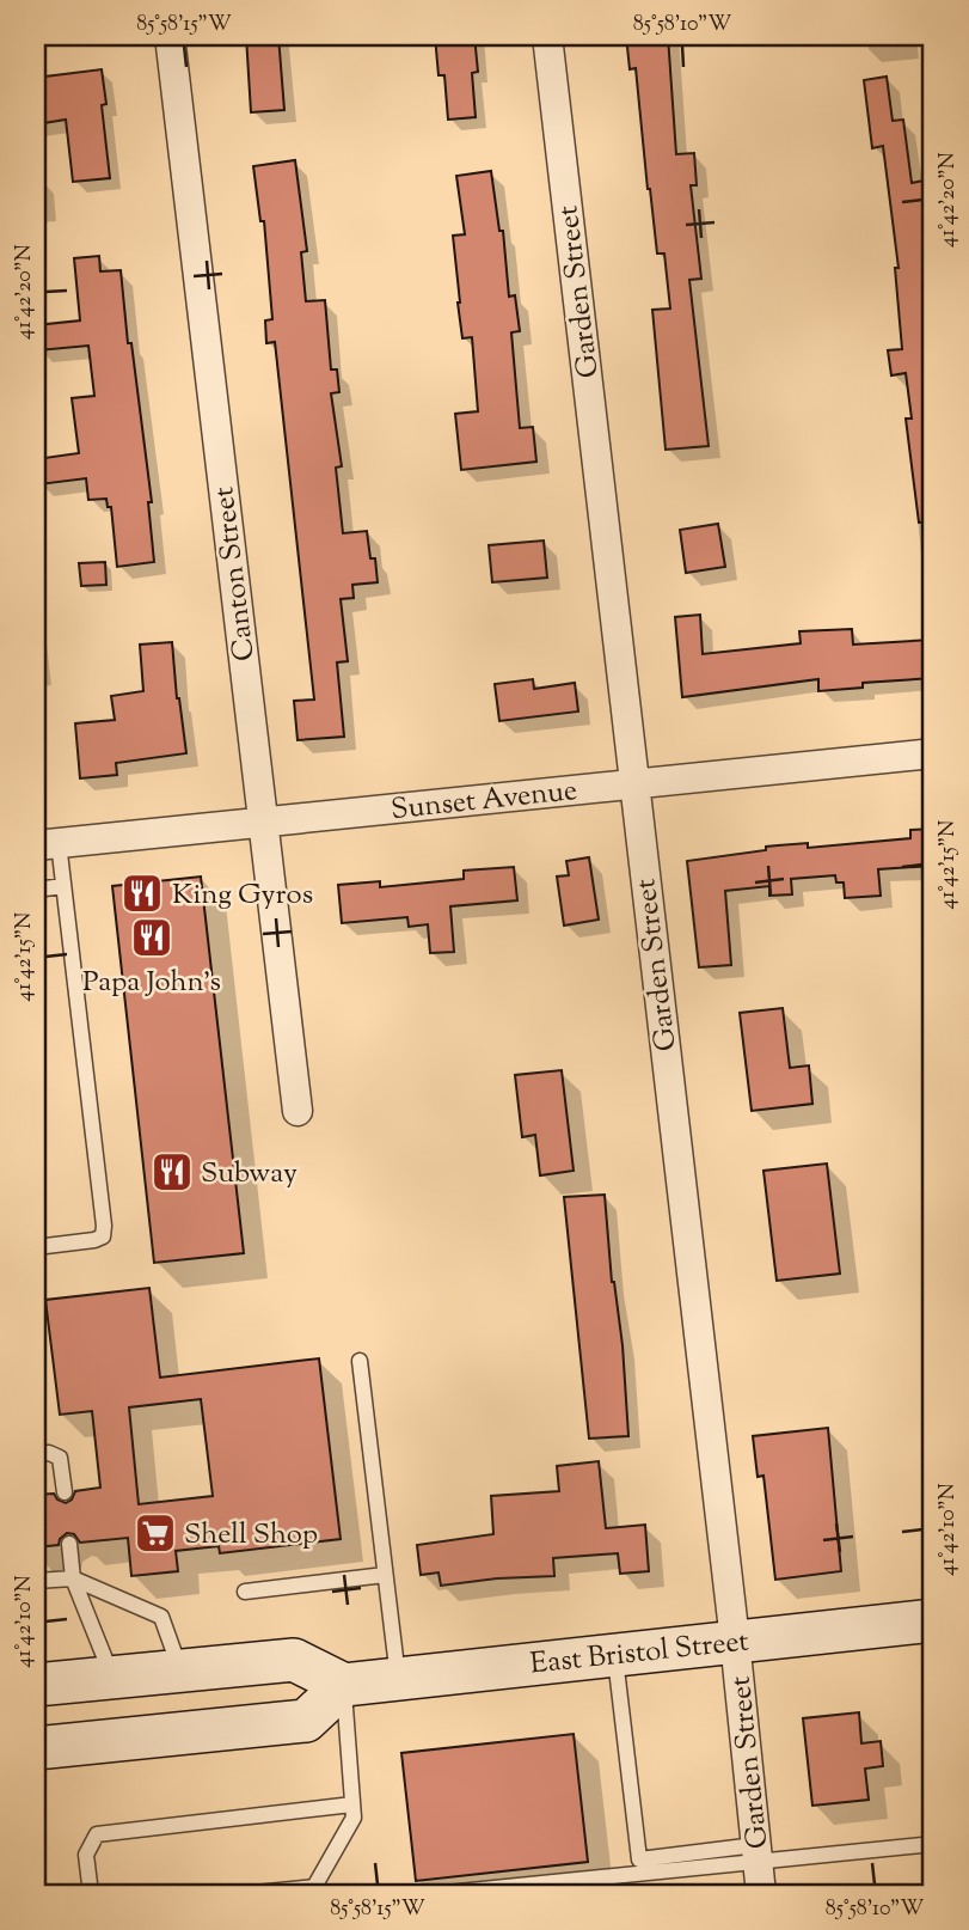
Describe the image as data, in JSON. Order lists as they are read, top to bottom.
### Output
{
  "streets": {
    "main road": ["East Bristol Street"],
    "street": ["Garden Street", "Canton Street", "Sunset Avenue"]
  },
  "crossings": [
    ["Garden Street", "Sunset Avenue"],
    ["Garden Street", "East Bristol Street"],
    ["Canton Street", "Sunset Avenue"]
  ],
  "places": {
    "restaurant": ["King Gyros", "Papa John's", "Subway"],
    "supermarket": ["Shell Shop"]
  },
  "coordinates": [
    "85°58'15\"W",
    "85°58'10\"W",
    "41°42'20\"N",
    "41°42'15\"N",
    "41°42'10\"N"
  ]
}
